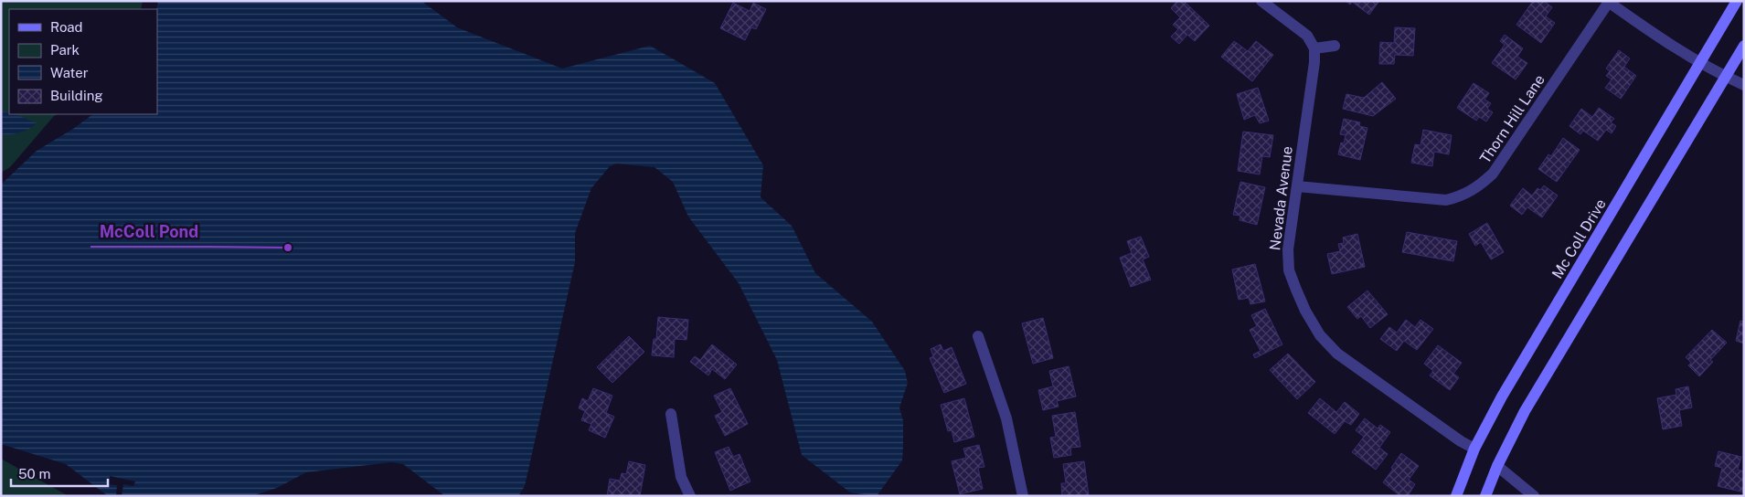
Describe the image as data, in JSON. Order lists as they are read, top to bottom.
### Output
{
  "streets": {
    "main road": ["Mc Coll Drive"],
    "street": ["Thorn Hill Lane", "Nevada Avenue"]
  },
  "crossings": [
    ["Thorn Hill Lane", "Nevada Avenue"],
    ["Nevada Avenue", "Mc Coll Drive"]
  ],
  "places": ["McColl Pond"],
  "legend": [
    "Road",
    "Park",
    "Water",
    "Building"
  ],
  "scale_bar": "50 m"
}
